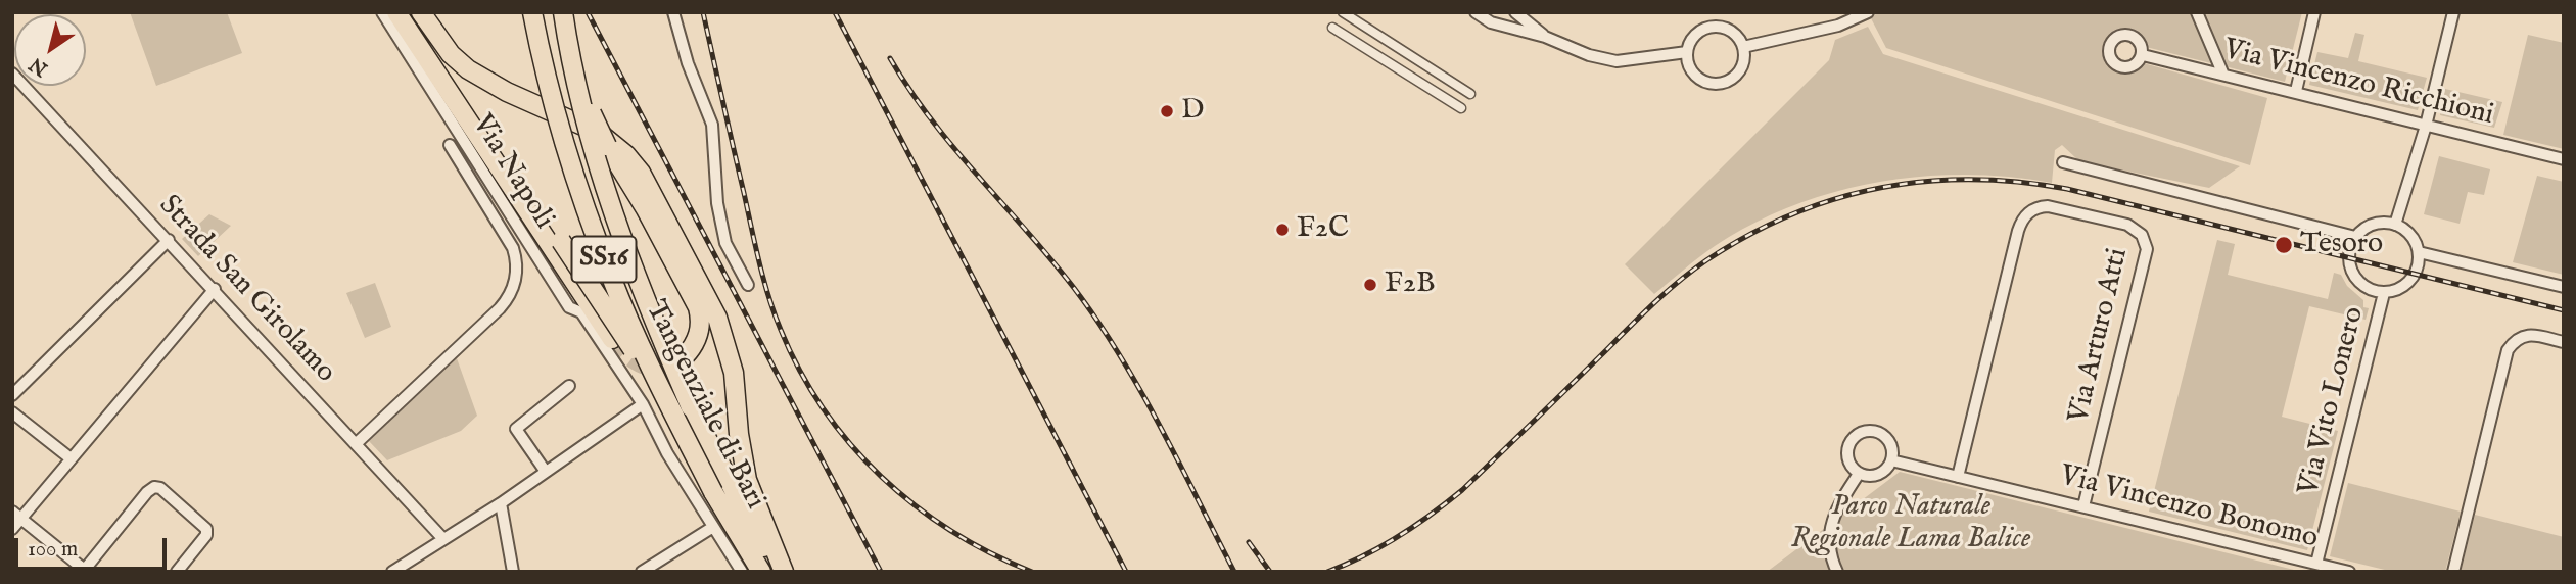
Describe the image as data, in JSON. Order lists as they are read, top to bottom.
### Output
{
  "streets": {
    "highway": ["SS16", "Tangenziale di Bari"],
    "street": [
      "Via Vincenzo Ricchioni",
      "Via Napoli",
      "Strada San Girolamo",
      "Via Arturo Atti",
      "Via Vito Lonero",
      "Via Vincenzo Bonomo"
    ]
  },
  "crossings": [
    ["Via Arturo Atti", "Via Vincenzo Bonomo"],
    ["Via Vito Lonero", "Via Vincenzo Bonomo"]
  ],
  "parks": ["Parco Naturale Regionale Lama Balice"],
  "places": [
    "D",
    "F2C",
    "Tesoro",
    "F2B"
  ],
  "scale_bar": "100 m",
  "north": "bottom left"
}
